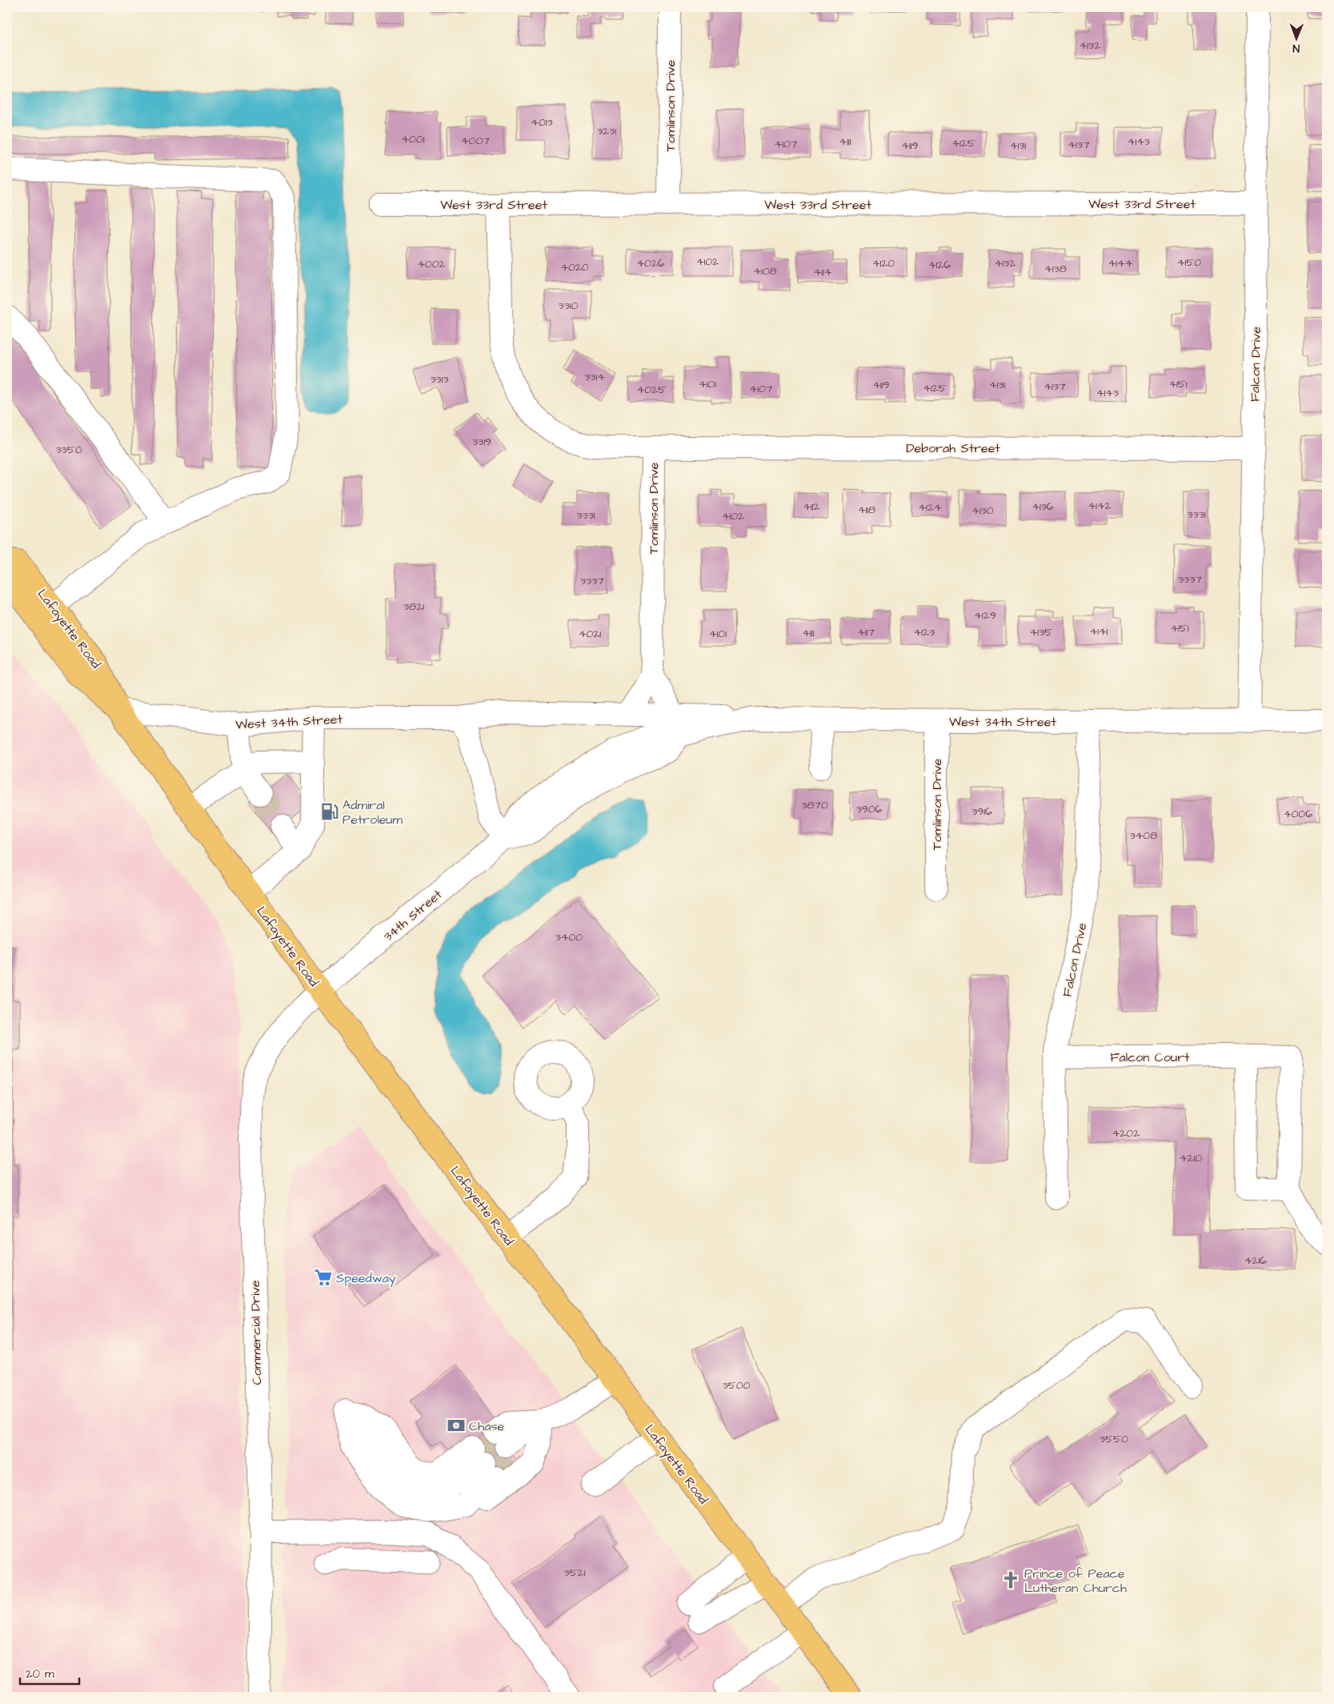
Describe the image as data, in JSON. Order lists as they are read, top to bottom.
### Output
{
  "streets": {
    "main road": ["Lafayette Road"],
    "street": [
      "Tomlinson Drive",
      "West 33rd Street",
      "Falcon Drive",
      "Deborah Street",
      "West 34th Street",
      "34th Street",
      "Falcon Court",
      "Commercial Drive"
    ]
  },
  "crossings": [
    ["Tomlinson Drive", "West 33rd Street"],
    ["Tomlinson Drive", "Deborah Street"],
    ["Tomlinson Drive", "West 34th Street"],
    ["West 33rd Street", "Falcon Drive"],
    ["Falcon Drive", "Deborah Street"],
    ["Falcon Drive", "West 34th Street"],
    ["Falcon Drive", "Falcon Court"],
    ["Lafayette Road", "West 34th Street"],
    ["Lafayette Road", "34th Street"],
    ["Lafayette Road", "Commercial Drive"],
    ["West 34th Street", "34th Street"],
    ["34th Street", "Commercial Drive"]
  ],
  "places": {
    "fuel station": ["Admiral Petroleum"],
    "supermarket": ["Speedway"],
    "bank": ["Chase"],
    "church": ["Prince of Peace Lutheran Church"]
  },
  "house_numbers": [
    "4132",
    "4013",
    "3231",
    "4001",
    "4007",
    "4111",
    "4143",
    "4125",
    "4107",
    "4137",
    "4119",
    "4131",
    "4102",
    "4150",
    "4026",
    "4120",
    "4132",
    "4144",
    "4002",
    "4126",
    "4020",
    "4138",
    "4108",
    "4114",
    "3310",
    "3314",
    "3313",
    "4101",
    "4151",
    "4119",
    "4131",
    "4137",
    "4125",
    "4107",
    "4025",
    "4143",
    "3319",
    "3350",
    "4142",
    "4112",
    "4136",
    "4124",
    "4118",
    "4130",
    "3331",
    "3331",
    "4102",
    "3337",
    "3337",
    "3821",
    "4129",
    "4151",
    "4141",
    "4117",
    "4123",
    "4135",
    "4111",
    "4021",
    "4101",
    "3870",
    "3906",
    "3916",
    "4006",
    "3408",
    "3400",
    "4202",
    "4210",
    "4216",
    "3500",
    "3550",
    "3521"
  ],
  "scale_bar": "20 m",
  "north": "bottom"
}
